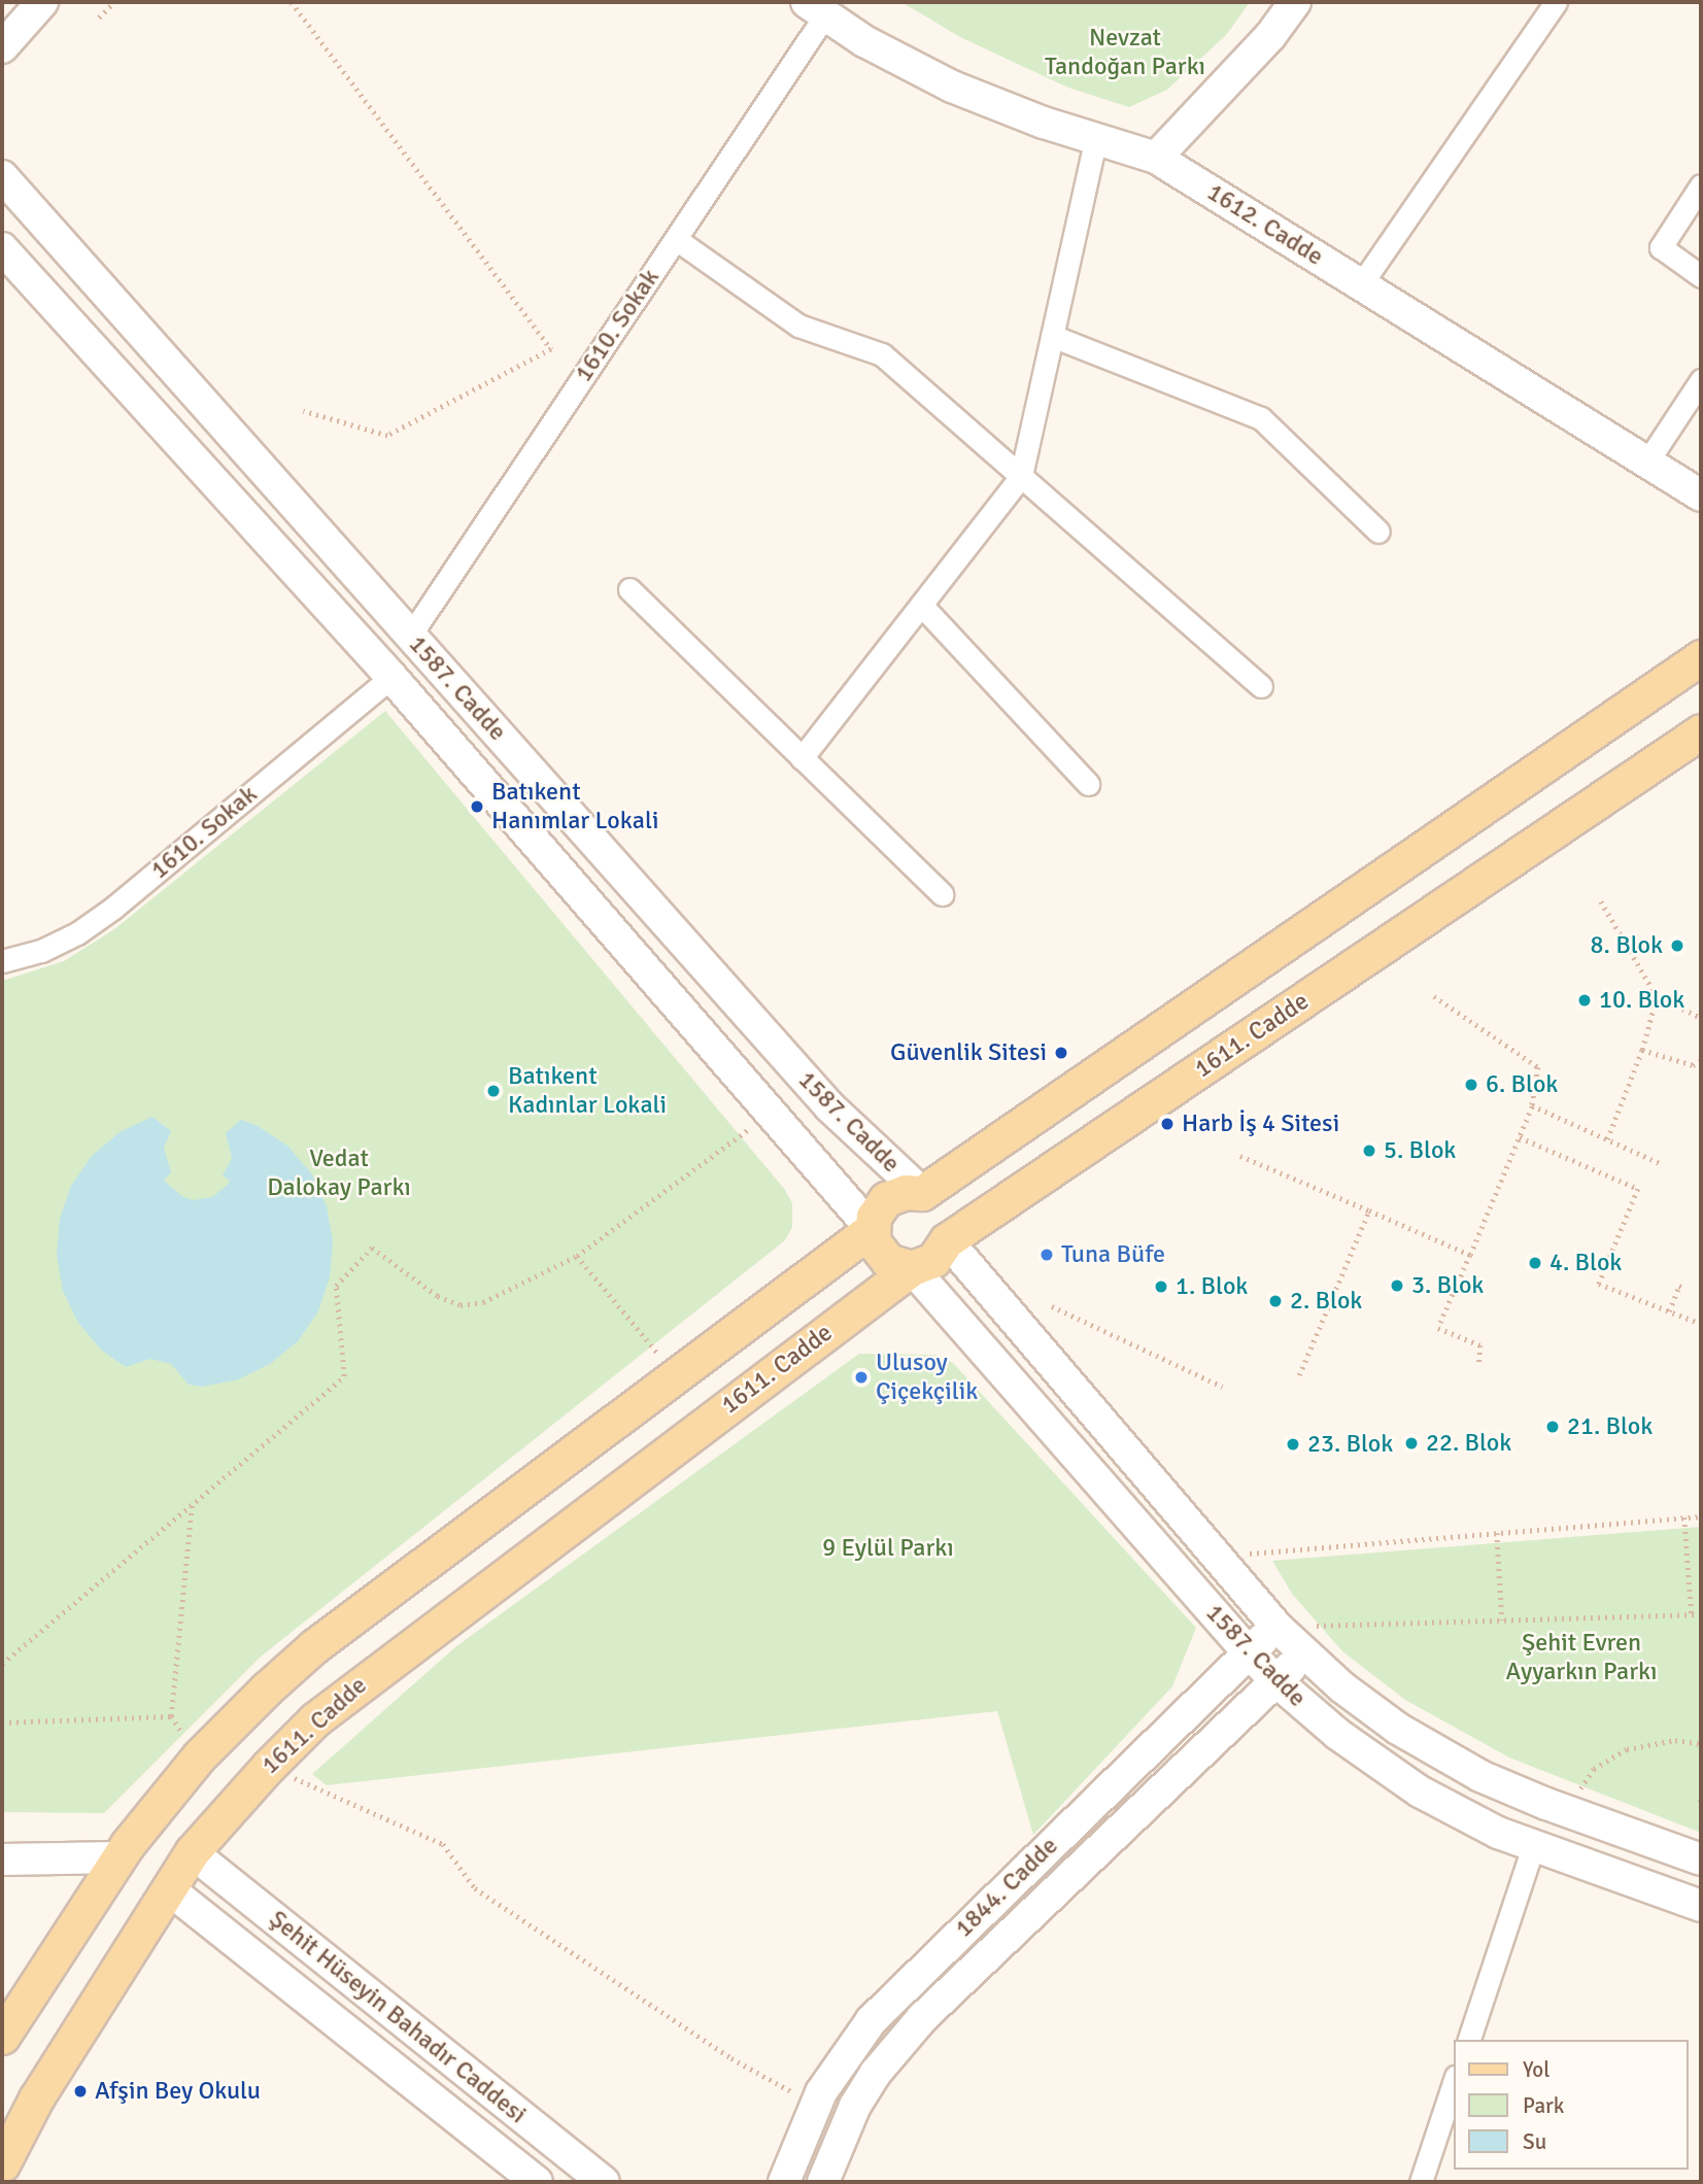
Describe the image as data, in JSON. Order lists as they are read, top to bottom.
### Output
{
  "streets": {
    "main road": [
      "1612. Cadde",
      "1587. Cadde",
      "1611. Cadde",
      "1844. Cadde",
      "Şehit Hüseyin Bahadır Caddesi"
    ],
    "street": ["1610. Sokak"]
  },
  "crossings": [
    ["1612. Cadde", "1610. Sokak"],
    ["1610. Sokak", "1587. Cadde"],
    ["1587. Cadde", "1611. Cadde"],
    ["1587. Cadde", "1844. Cadde"],
    ["1611. Cadde", "Şehit Hüseyin Bahadır Caddesi"]
  ],
  "parks": [
    "Nevzat Tandoğan Parkı",
    "Vedat Dalokay Parkı",
    "9 Eylül Parkı",
    "Şehit Evren Ayyarkın Parkı"
  ],
  "places": [
    "Batıkent Hanımlar Lokali",
    "8. Blok",
    "10. Blok",
    "Güvenlik Sitesi",
    "6. Blok",
    "Batıkent Kadınlar Lokali",
    "Harb İş 4 Sitesi",
    "5. Blok",
    "Tuna Büfe",
    "4. Blok",
    "3. Blok",
    "1. Blok",
    "2. Blok",
    "Ulusoy Çiçekçilik",
    "21. Blok",
    "22. Blok",
    "23. Blok",
    "Afşin Bey Okulu"
  ],
  "legend": ["Yol", "Park", "Su"]
}
